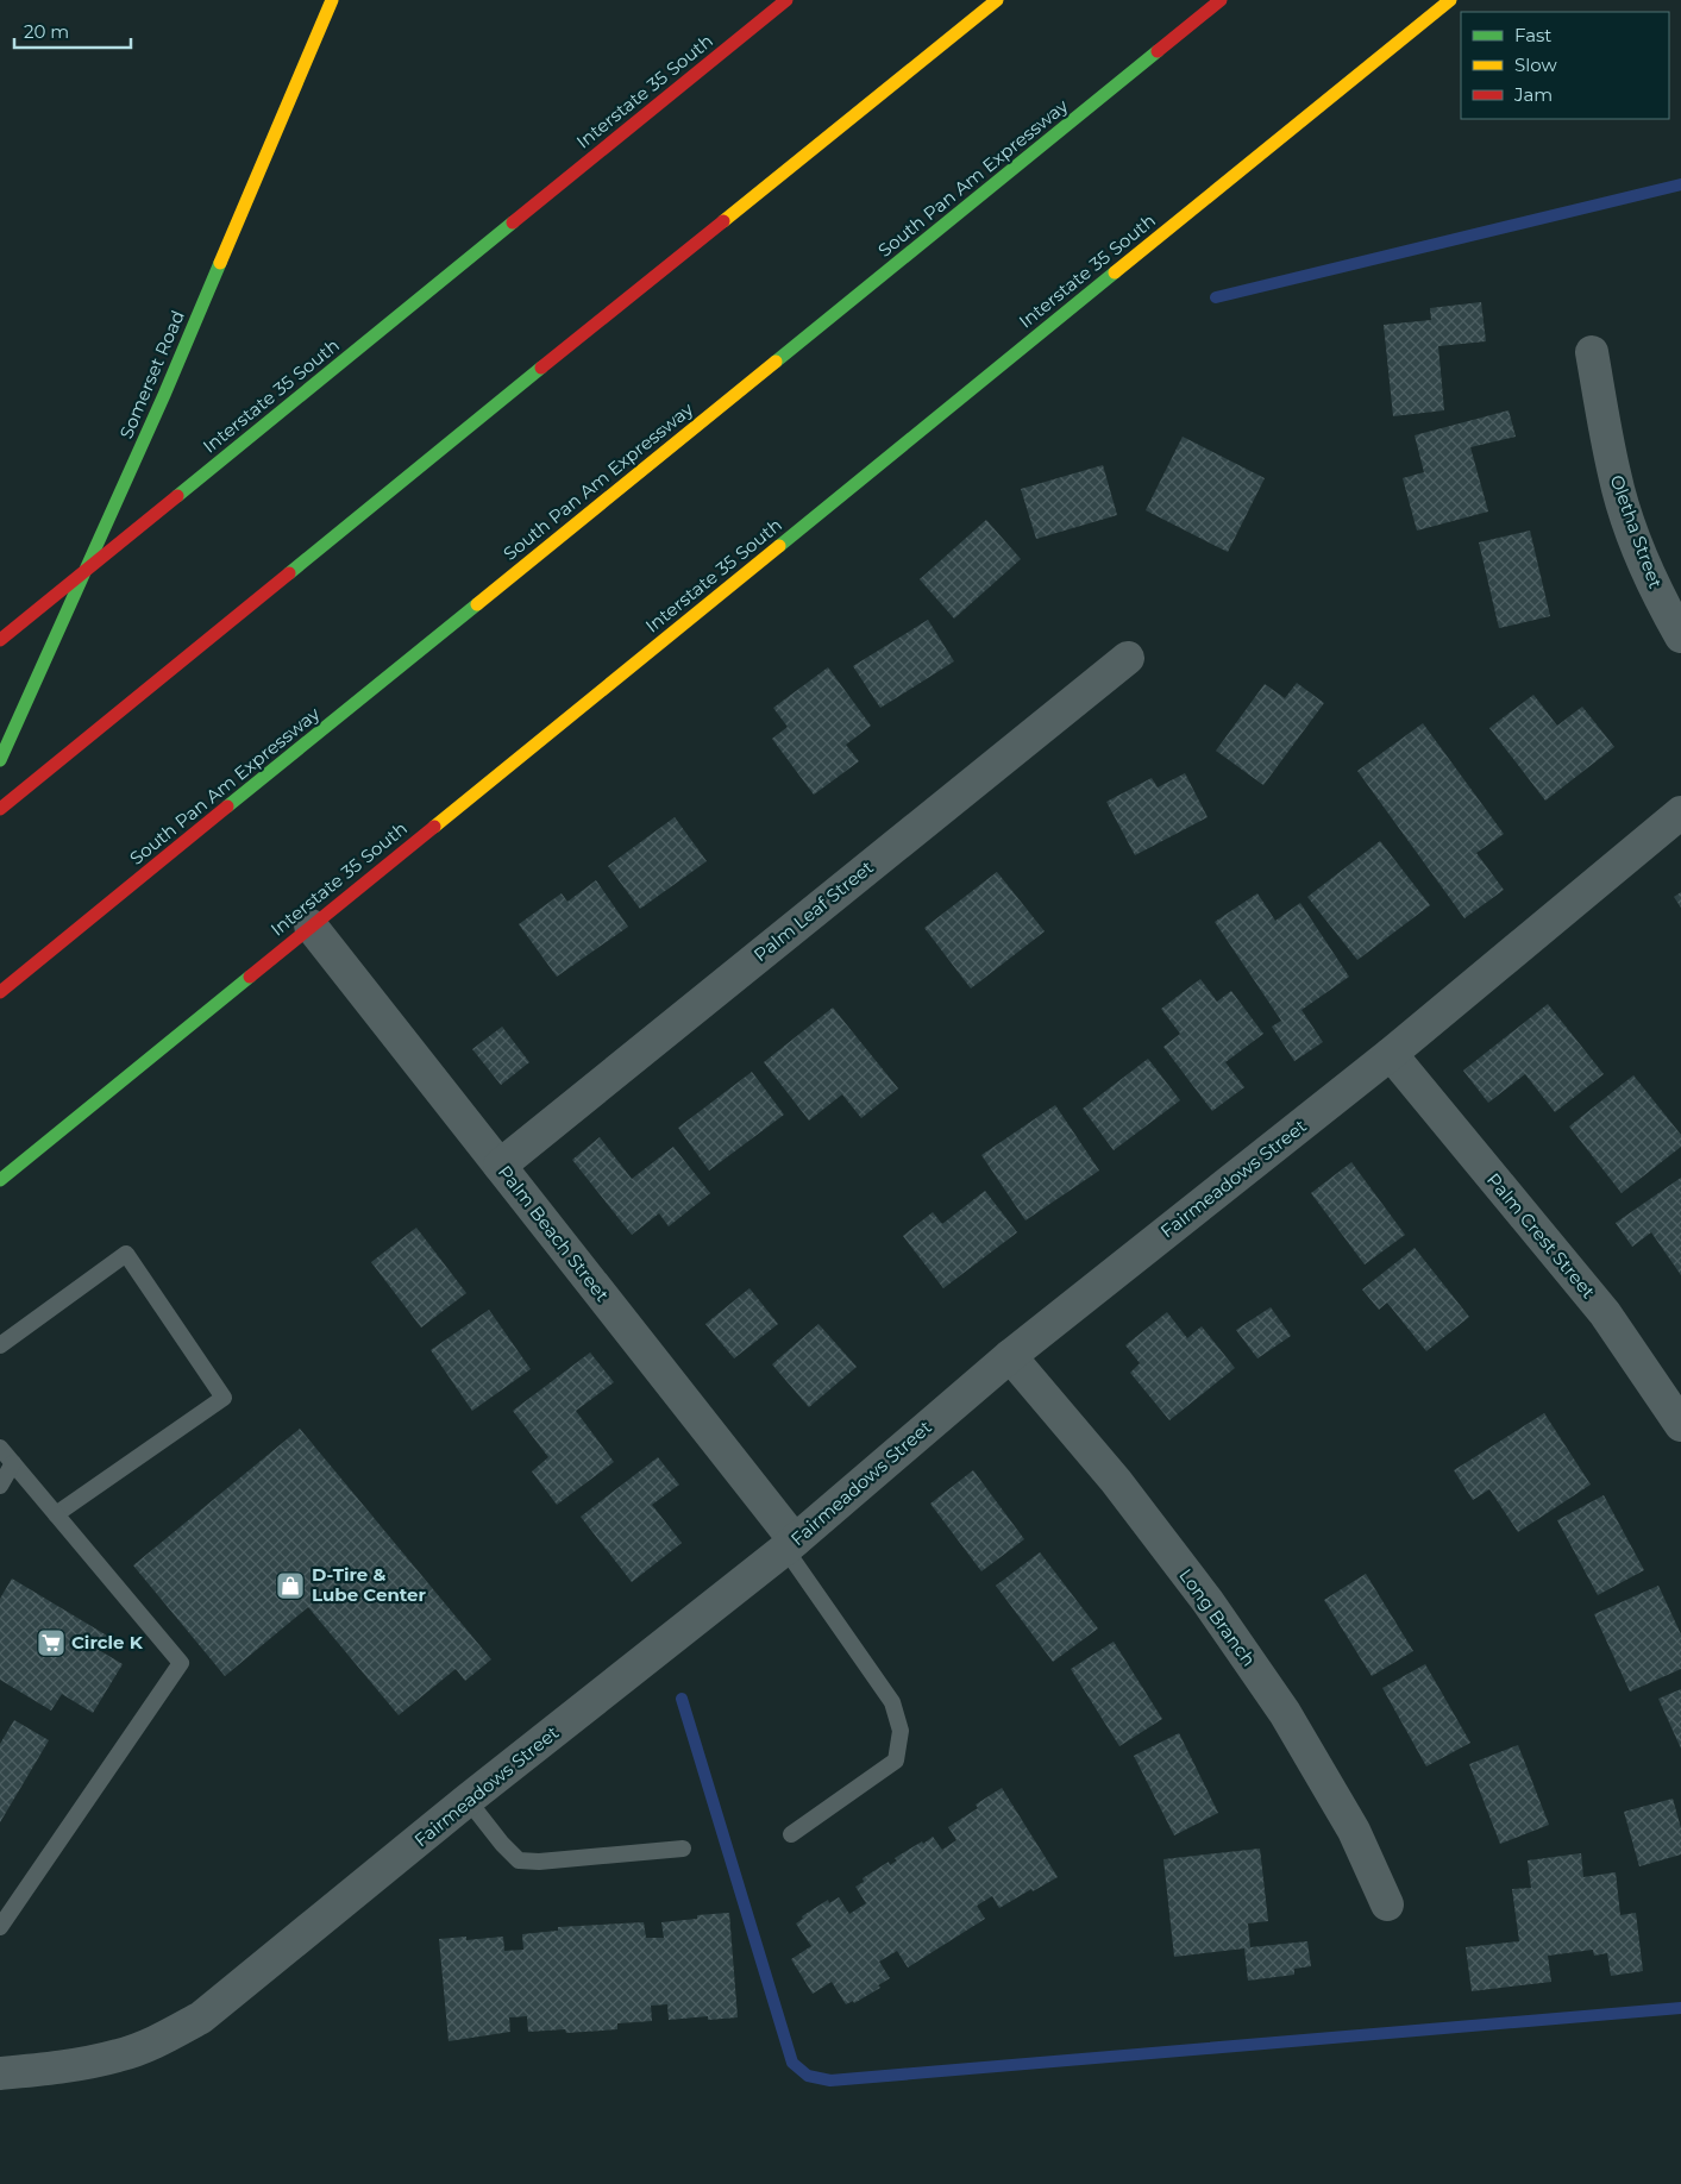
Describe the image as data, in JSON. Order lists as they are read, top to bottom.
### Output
{
  "streets": {
    "main road": ["Interstate 35 South", "South Pan Am Expressway", "Somerset Road"],
    "street": [
      "Oletha Street",
      "Palm Leaf Street",
      "Fairmeadows Street",
      "Palm Beach Street",
      "Palm Crest Street",
      "Long Branch"
    ]
  },
  "crossings": [
    ["Interstate 35 South", "Somerset Road"],
    ["Interstate 35 South", "Palm Beach Street"],
    ["Palm Leaf Street", "Palm Beach Street"],
    ["Fairmeadows Street", "Palm Beach Street"],
    ["Fairmeadows Street", "Palm Crest Street"],
    ["Fairmeadows Street", "Long Branch"]
  ],
  "places": {
    "shop": ["D-Tire & Lube Center"],
    "supermarket": ["Circle K"]
  },
  "legend": ["Fast", "Slow", "Jam"],
  "scale_bar": "20 m"
}
